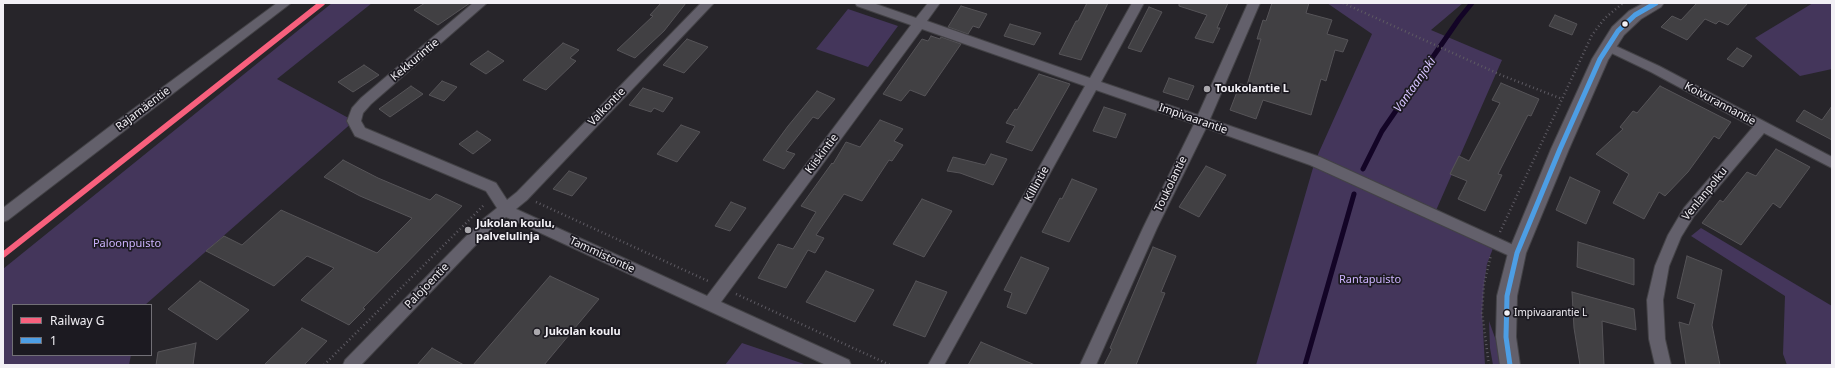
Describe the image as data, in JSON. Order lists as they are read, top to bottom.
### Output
{
  "streets": {
    "street": [
      "Kekkurintie",
      "Koivurannantie",
      "Valkontie",
      "Rajamäentie",
      "Impivaarantie",
      "Kiiskintie",
      "Killintie",
      "Toukolantie",
      "Venlanpolku",
      "Tammistontie",
      "Palojoentie"
    ]
  },
  "crossings": [
    ["Kekkurintie", "Tammistontie"],
    ["Koivurannantie", "Venlanpolku"],
    ["Valkontie", "Tammistontie"],
    ["Valkontie", "Palojoentie"],
    ["Impivaarantie", "Kiiskintie"],
    ["Impivaarantie", "Killintie"],
    ["Impivaarantie", "Toukolantie"],
    ["Kiiskintie", "Tammistontie"],
    ["Tammistontie", "Palojoentie"]
  ],
  "water": ["Vantaanjoki"],
  "parks": ["Paloonpuisto", "Rantapuisto"],
  "places": [
    "Toukolantie L",
    "Jukolan koulu, palvelulinja",
    "Impivaarantie L",
    "Jukolan koulu"
  ],
  "lines": ["rail line G", "transit line 1"],
  "legend": ["Railway G", "1"]
}
